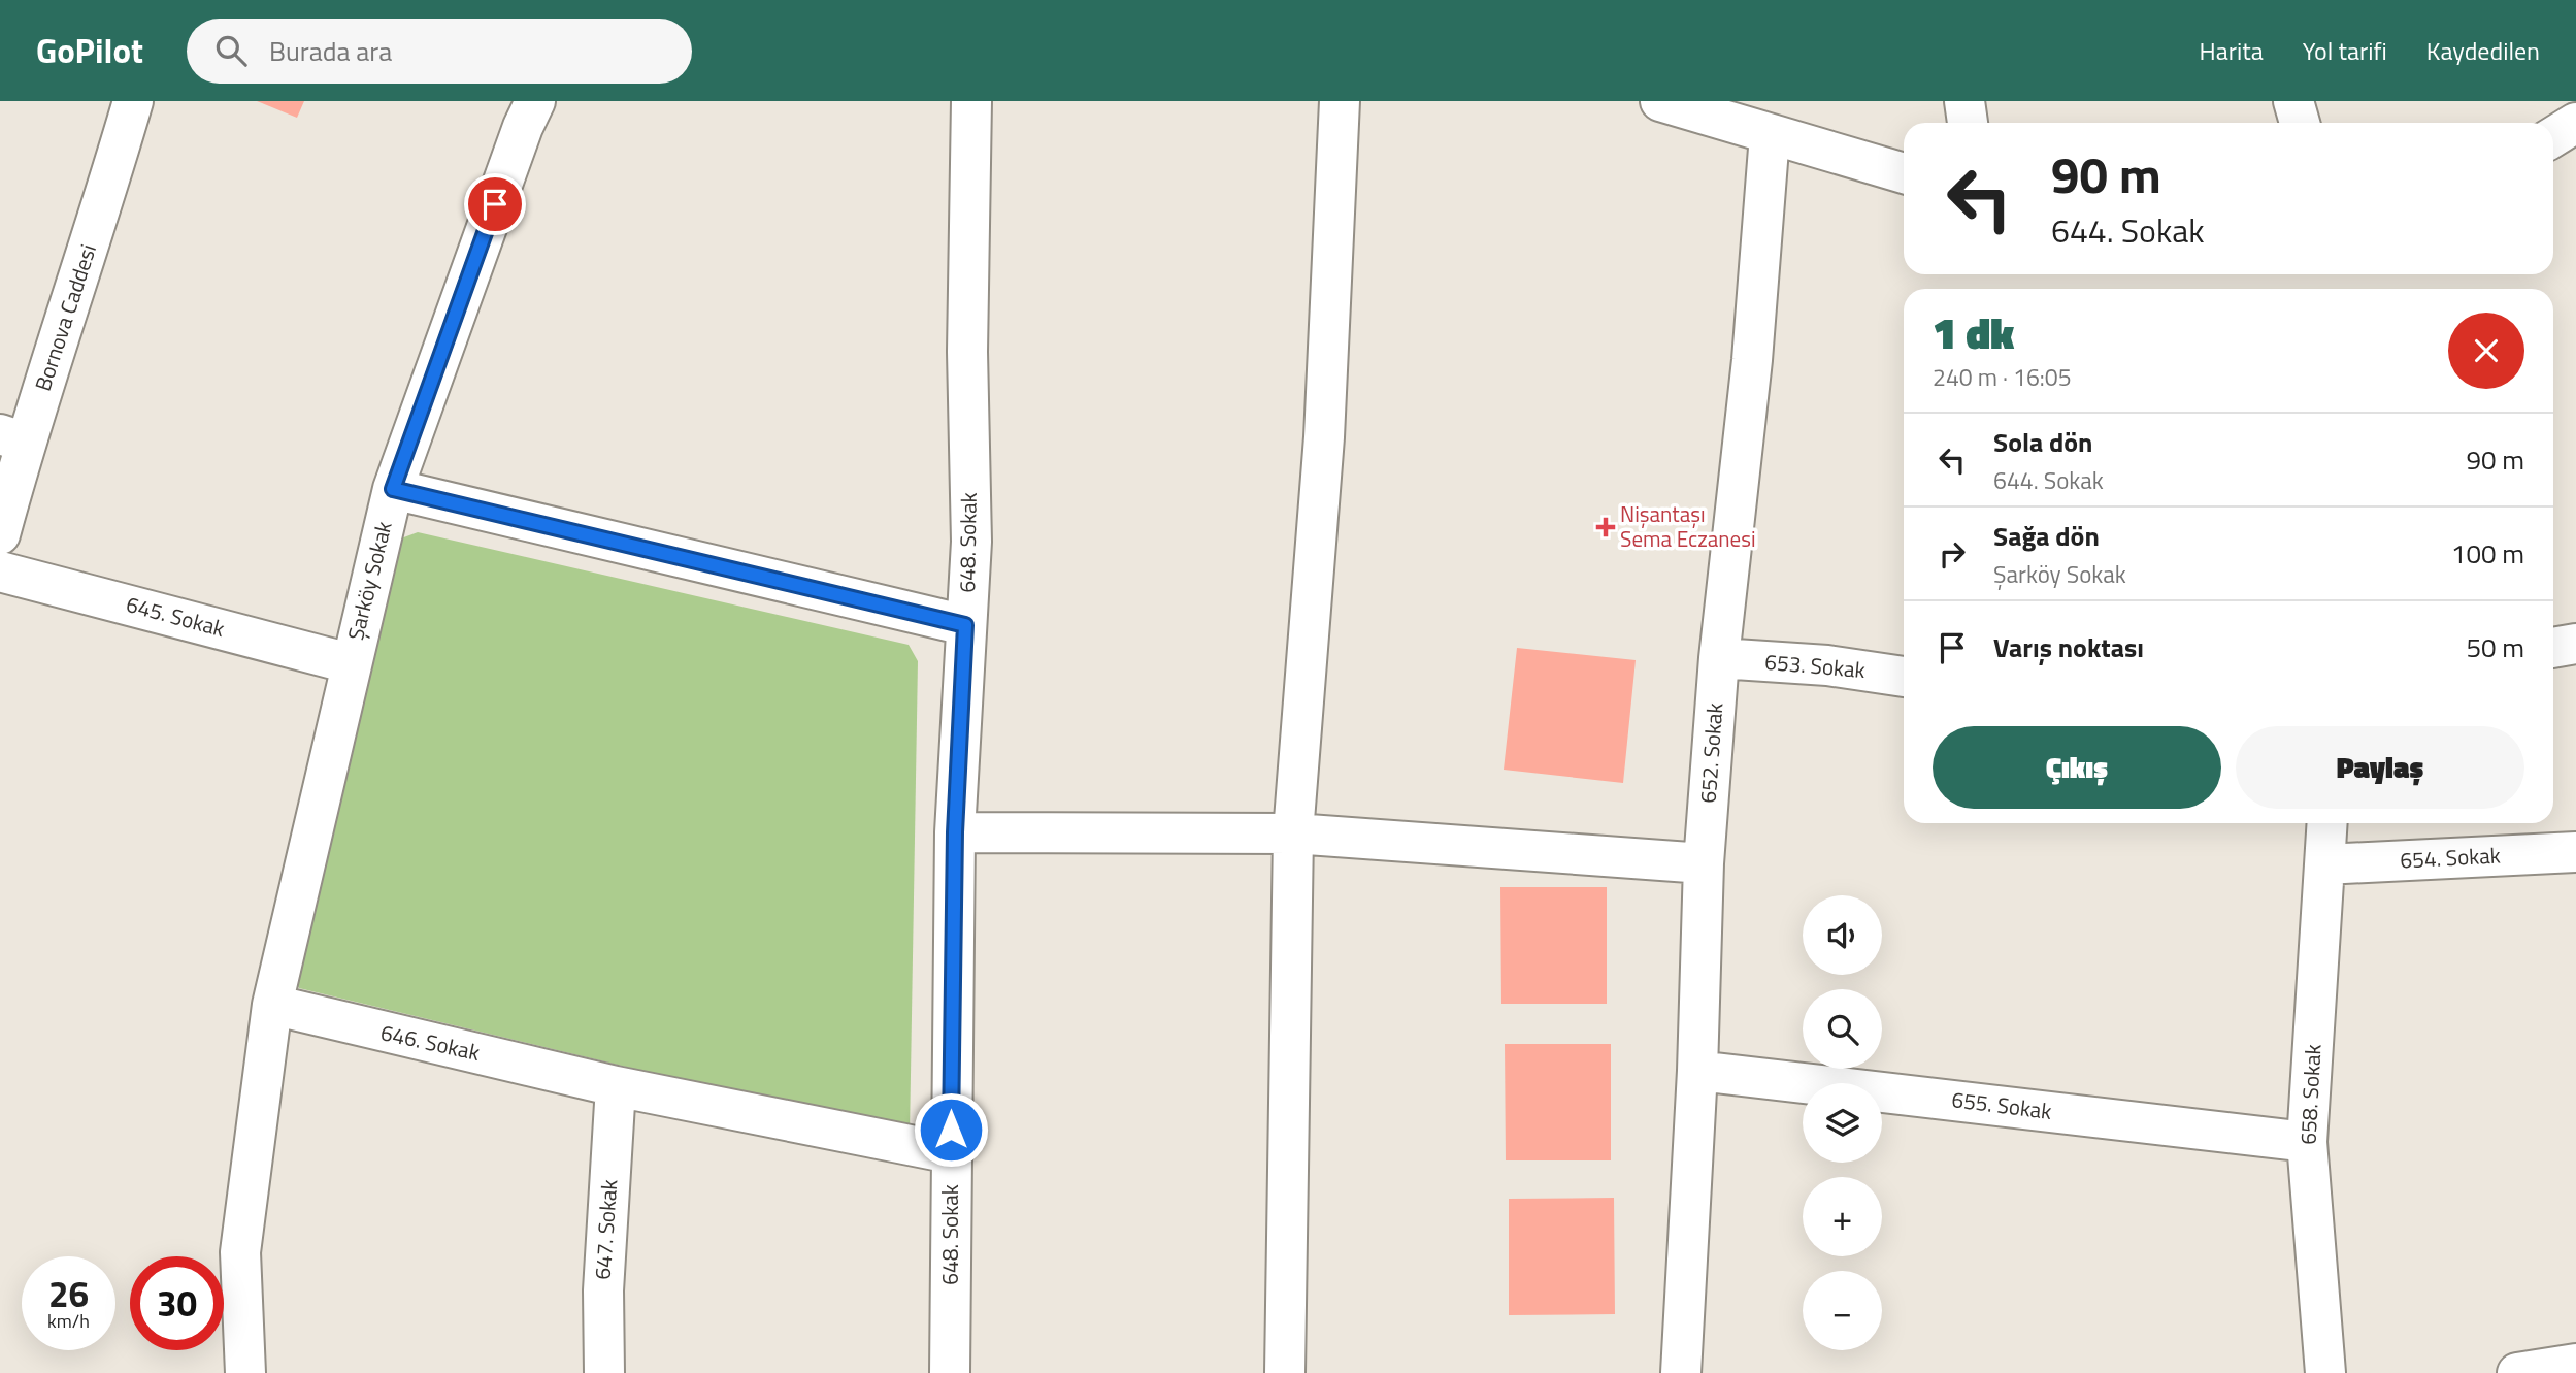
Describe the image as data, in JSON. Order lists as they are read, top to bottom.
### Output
{
  "streets": {
    "street": [
      "Bornova Caddesi",
      "648. Sokak",
      "Şarköy Sokak",
      "645. Sokak",
      "653. Sokak",
      "652. Sokak",
      "654. Sokak",
      "646. Sokak",
      "658. Sokak",
      "655. Sokak",
      "647. Sokak"
    ]
  },
  "crossings": [
    ["648. Sokak", "646. Sokak"],
    ["Şarköy Sokak", "645. Sokak"],
    ["Şarköy Sokak", "646. Sokak"],
    ["653. Sokak", "652. Sokak"],
    ["652. Sokak", "655. Sokak"],
    ["654. Sokak", "658. Sokak"],
    ["646. Sokak", "647. Sokak"],
    ["658. Sokak", "655. Sokak"]
  ],
  "places": {
    "health": ["Nişantaşı Sema Eczanesi"]
  },
  "page": {
    "header": "GoPilot",
    "search": "Burada ara",
    "nav": ["Harita", "Yol tarifi", "Kaydedilen"],
    "turn": ["90 m", "644. Sokak"],
    "heading": ["1 dk", "240 m · 16:05"],
    "list": [
      {
        "name": "Sola dön",
        "note": "644. Sokak",
        "value": "90 m"
      },
      {
        "name": "Sağa dön",
        "note": "Şarköy Sokak",
        "value": "100 m"
      },
      {
        "name": "Varış noktası",
        "value": "50 m"
      }
    ],
    "buttons": ["Çıkış", "Paylaş"],
    "map_buttons": ["+", "−"],
    "speed": "26 km/h",
    "limit": "30"
  }
}
